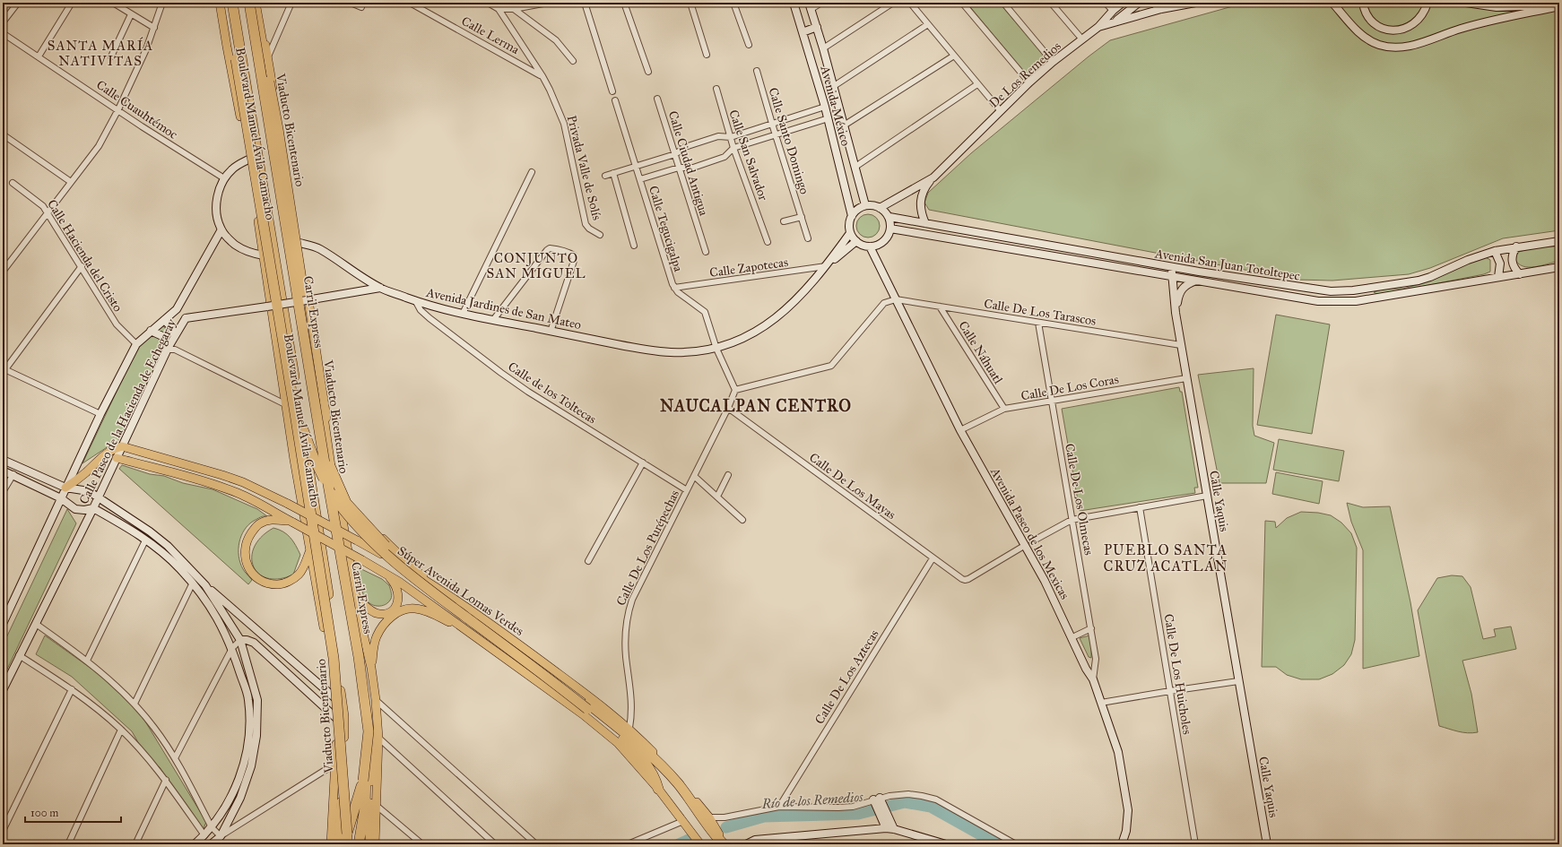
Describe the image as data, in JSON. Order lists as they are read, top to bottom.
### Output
{
  "streets": {
    "highway": ["Viaducto Bicentenario", "Boulevard Manuel Ávila Camacho", "Carril Express"],
    "main road": [
      "De Los Remedios",
      "Avenida México",
      "Avenida San Juan Totoltepec",
      "Avenida Jardines de San Mateo",
      "Calle Paseo de la Hacienda de Echegaray",
      "Calle Yaquis",
      "Avenida Paseo de los Mexicas",
      "Súper Avenida Lomas Verdes"
    ],
    "street": [
      "Calle Lerma",
      "Calle Cuauhtémoc",
      "Calle Santo Domingo",
      "Calle San Salvador",
      "Calle Ciudad Antigua",
      "Privada Valle de Solís",
      "Calle Tegucigalpa",
      "Calle Hacienda del Cristo",
      "Calle Zapotecas",
      "Calle De Los Tarascos",
      "Calle Náhuatl",
      "Calle De Los Coras",
      "Calle de los Toltecas",
      "Calle De Los Mayas",
      "Calle De Los Olmecas",
      "Calle De Los Purépechas",
      "Calle De Los Huicholes",
      "Calle De Los Aztecas"
    ]
  },
  "crossings": [
    ["Calle Lerma", "Privada Valle de Solís"],
    ["De Los Remedios", "Avenida México"],
    ["De Los Remedios", "Avenida San Juan Totoltepec"],
    ["De Los Remedios", "Avenida Paseo de los Mexicas"],
    ["Avenida México", "Avenida San Juan Totoltepec"],
    ["Avenida México", "Avenida Paseo de los Mexicas"],
    ["Viaducto Bicentenario", "Boulevard Manuel Ávila Camacho"],
    ["Viaducto Bicentenario", "Carril Express"],
    ["Boulevard Manuel Ávila Camacho", "Avenida Jardines de San Mateo"],
    ["Boulevard Manuel Ávila Camacho", "Carril Express"],
    ["Calle Tegucigalpa", "Calle Zapotecas"],
    ["Calle Tegucigalpa", "Avenida Jardines de San Mateo"],
    ["Calle Tegucigalpa", "Calle De Los Purépechas"],
    ["Calle Hacienda del Cristo", "Calle Paseo de la Hacienda de Echegaray"],
    ["Avenida San Juan Totoltepec", "Calle Yaquis"],
    ["Avenida San Juan Totoltepec", "Avenida Paseo de los Mexicas"],
    ["Calle Zapotecas", "Avenida Jardines de San Mateo"],
    ["Avenida Jardines de San Mateo", "Calle de los Toltecas"],
    ["Avenida Jardines de San Mateo", "Calle Paseo de la Hacienda de Echegaray"],
    ["Calle De Los Tarascos", "Calle Náhuatl"],
    ["Calle De Los Tarascos", "Calle De Los Olmecas"],
    ["Calle De Los Tarascos", "Calle Yaquis"],
    ["Calle De Los Tarascos", "Avenida Paseo de los Mexicas"],
    ["Calle Náhuatl", "Calle De Los Coras"],
    ["Calle De Los Coras", "Calle De Los Olmecas"],
    ["Calle De Los Coras", "Calle Yaquis"],
    ["Calle De Los Coras", "Avenida Paseo de los Mexicas"],
    ["Calle de los Toltecas", "Calle De Los Purépechas"],
    ["Calle Paseo de la Hacienda de Echegaray", "Súper Avenida Lomas Verdes"],
    ["Calle De Los Mayas", "Avenida Paseo de los Mexicas"],
    ["Calle De Los Mayas", "Calle De Los Purépechas"],
    ["Calle De Los Mayas", "Calle De Los Aztecas"],
    ["Calle De Los Olmecas", "Avenida Paseo de los Mexicas"],
    ["Calle De Los Purépechas", "Súper Avenida Lomas Verdes"]
  ],
  "districts": [
    "SANTA MARÍA NATIVITAS",
    "CONJUNTO SAN MIGUEL",
    "NAUCALPAN CENTRO",
    "PUEBLO SANTA CRUZ ACATLÁN"
  ],
  "water": ["Río de los Remedios"],
  "scale_bar": "100 m"
}
